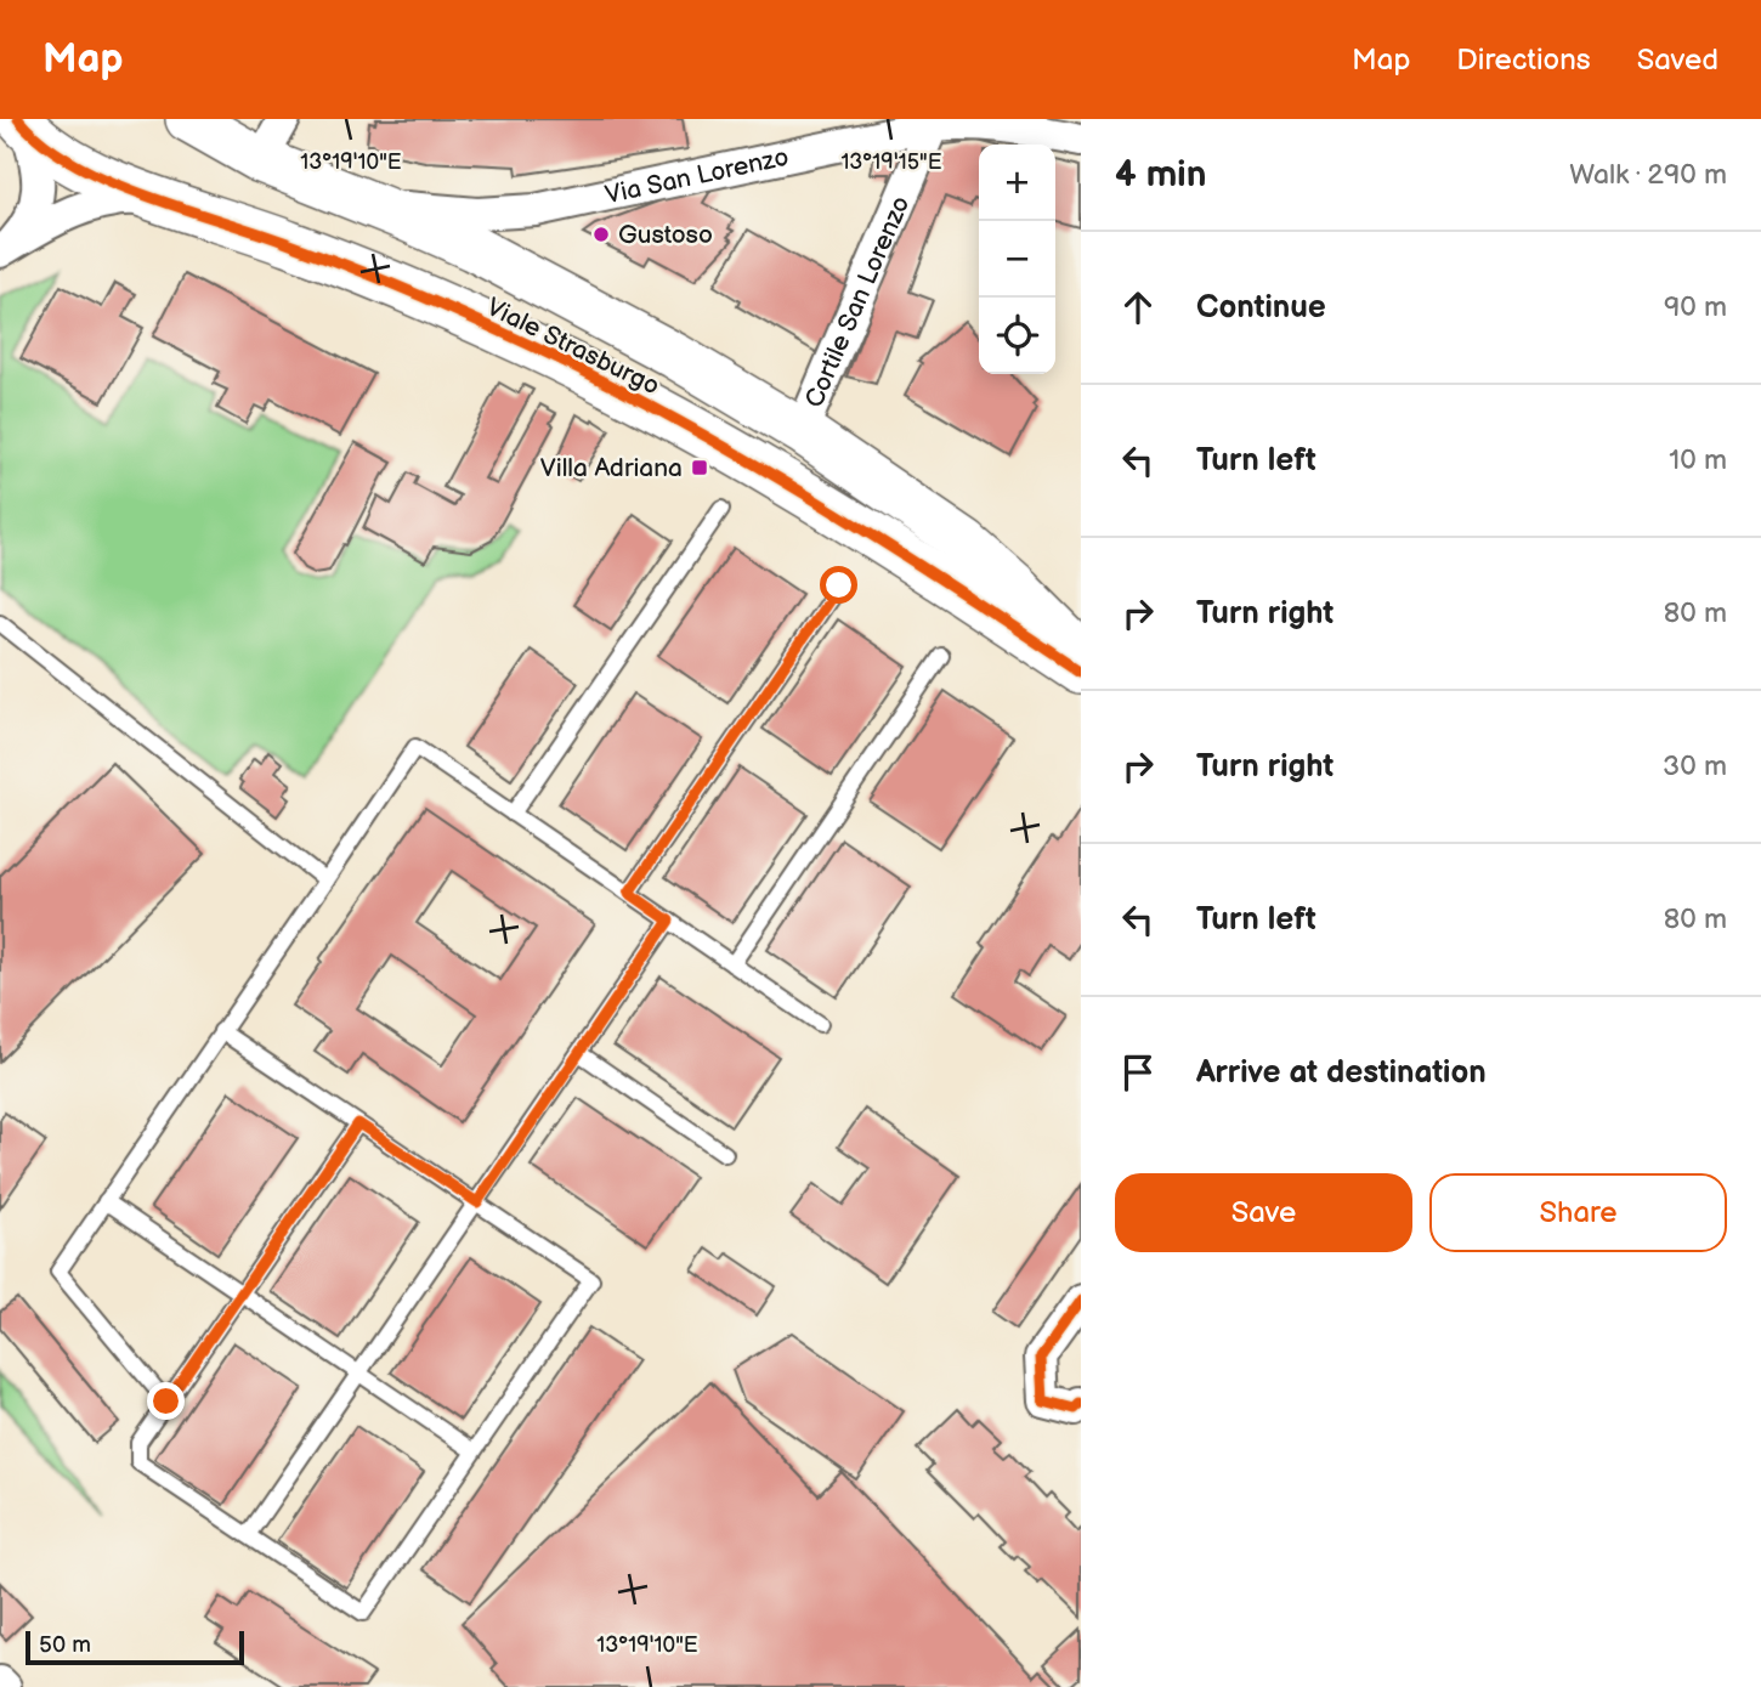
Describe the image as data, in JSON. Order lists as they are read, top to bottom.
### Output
{
  "streets": {
    "street": ["Via San Lorenzo", "Cortile San Lorenzo", "Viale Strasburgo"]
  },
  "crossings": [
    ["Via San Lorenzo", "Cortile San Lorenzo"],
    ["Via San Lorenzo", "Viale Strasburgo"],
    ["Cortile San Lorenzo", "Viale Strasburgo"]
  ],
  "places": {
    "other": ["Gustoso"],
    "transit": ["Villa Adriana"]
  },
  "scale_bar": "50 m",
  "page": {
    "header": "Map",
    "nav": ["Map", "Directions", "Saved"],
    "heading": ["4 min", "Walk · 290 m"],
    "map_buttons": ["+", "−"],
    "list": [
      ["Continue", "90 m"],
      ["Turn left", "10 m"],
      ["Turn right", "80 m"],
      ["Turn right", "30 m"],
      ["Turn left", "80 m"],
      "Arrive at destination"
    ],
    "buttons": ["Save", "Share"],
    "scale": "50 m"
  },
  "coordinates": ["13°19'10\"E", "13°19'15\"E"]
}
